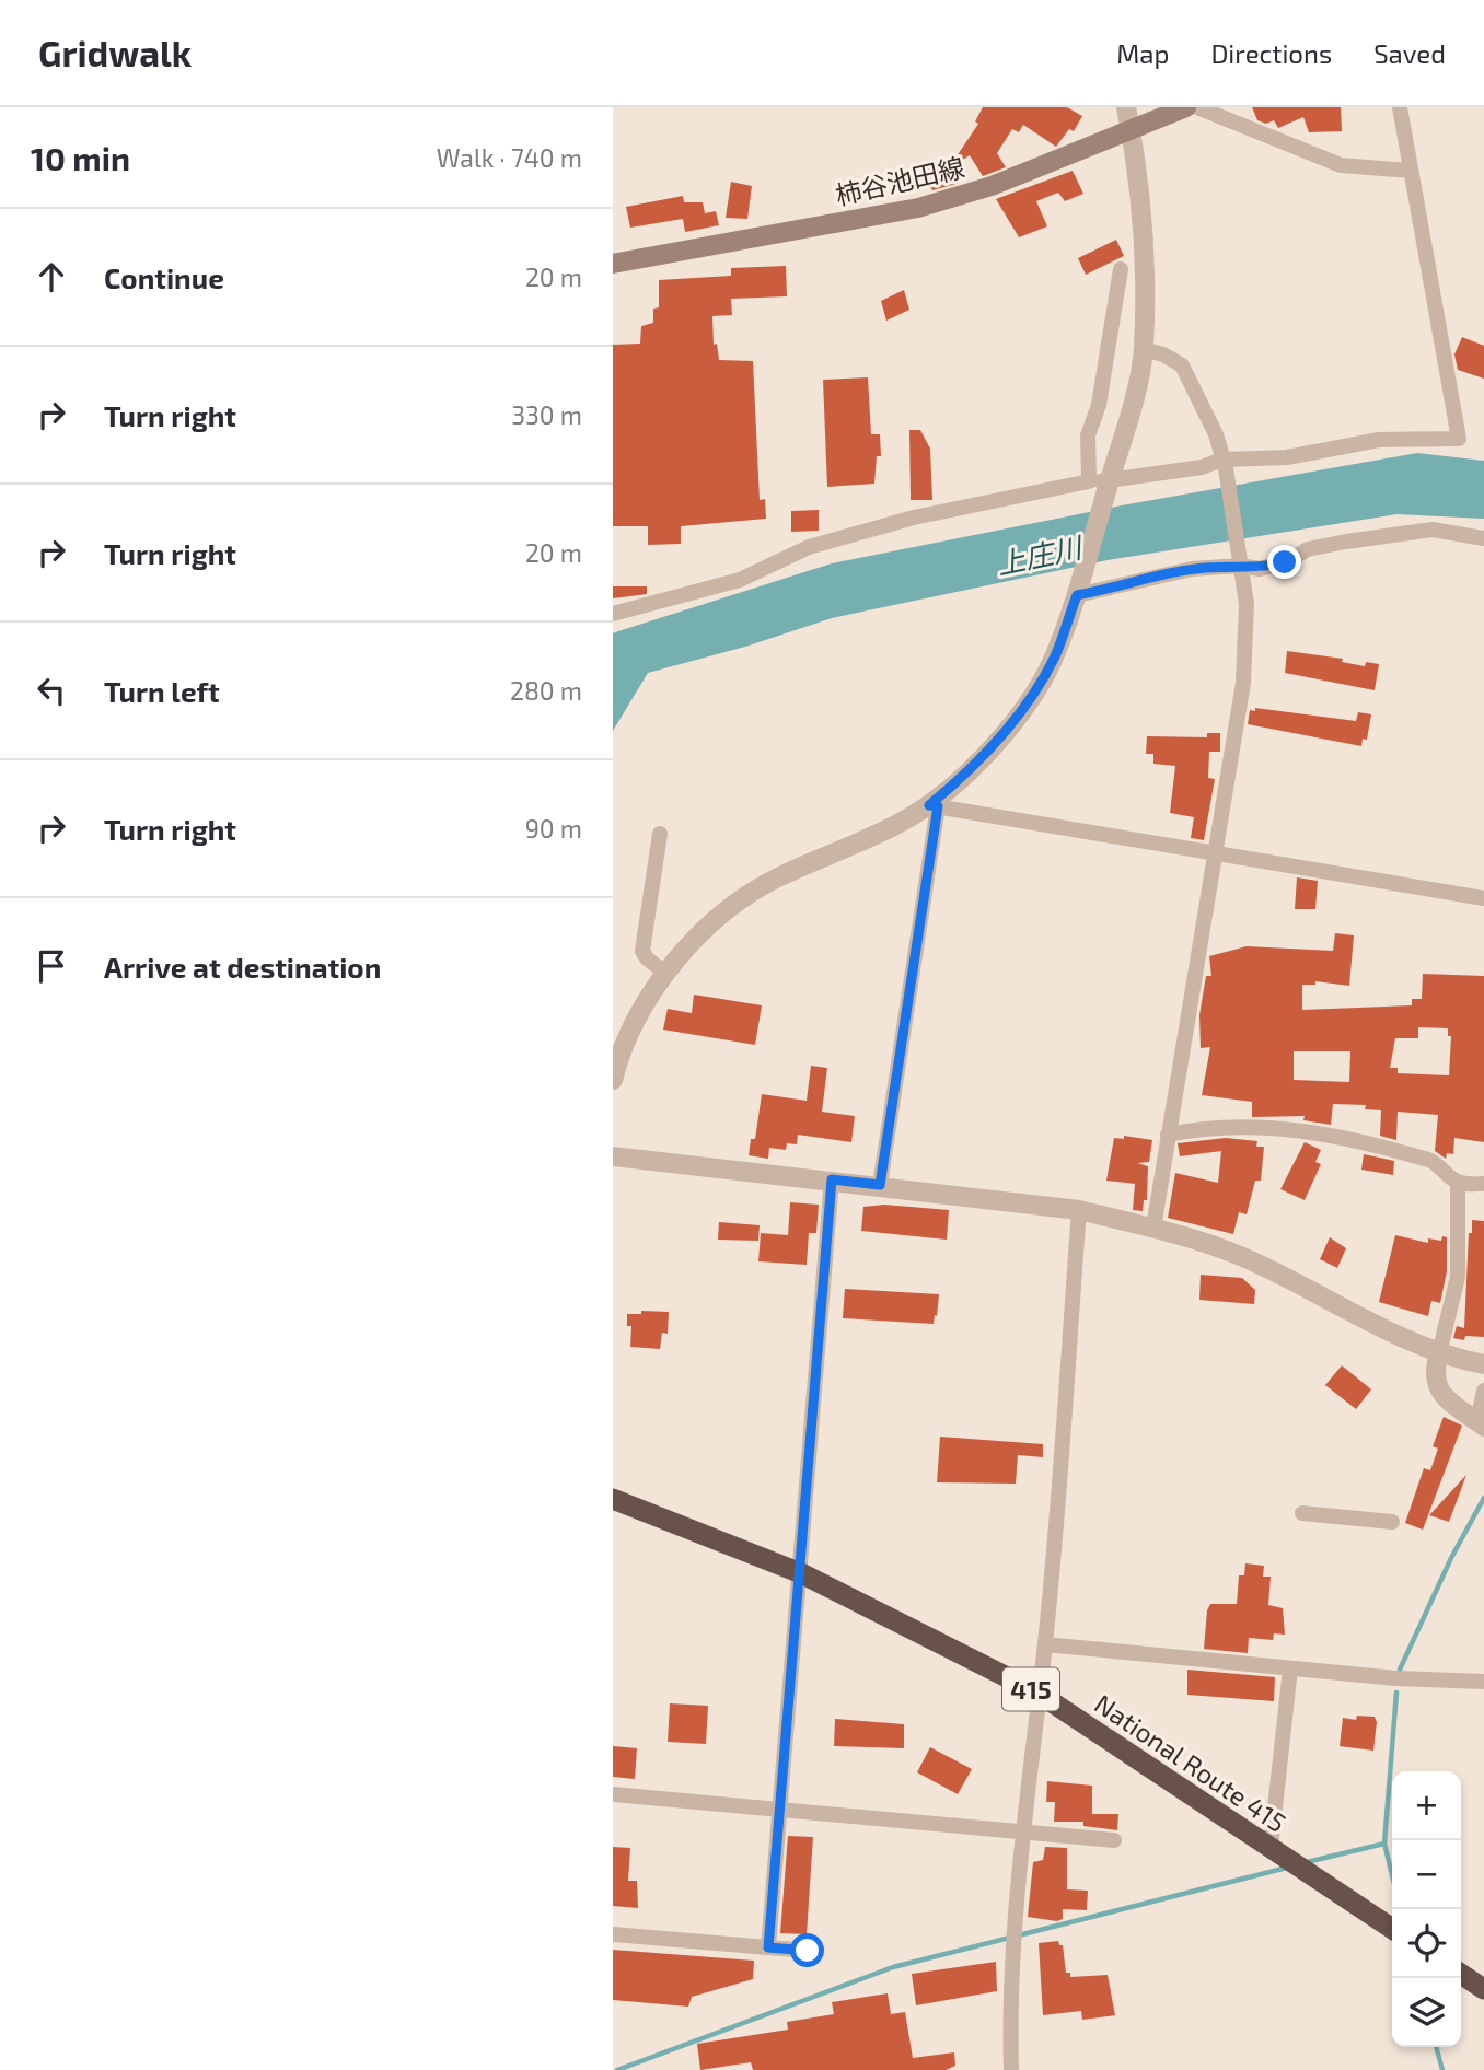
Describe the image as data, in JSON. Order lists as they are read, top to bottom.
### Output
{
  "streets": {
    "highway": ["415", "National Route 415"],
    "main road": ["柿谷池田線"]
  },
  "water": ["上庄川"],
  "page": {
    "header": "Gridwalk",
    "nav": ["Map", "Directions", "Saved"],
    "heading": ["10 min", "Walk · 740 m"],
    "list": [
      ["Continue", "20 m"],
      ["Turn right", "330 m"],
      ["Turn right", "20 m"],
      ["Turn left", "280 m"],
      ["Turn right", "90 m"],
      "Arrive at destination"
    ],
    "map_buttons": ["+", "−"]
  }
}
